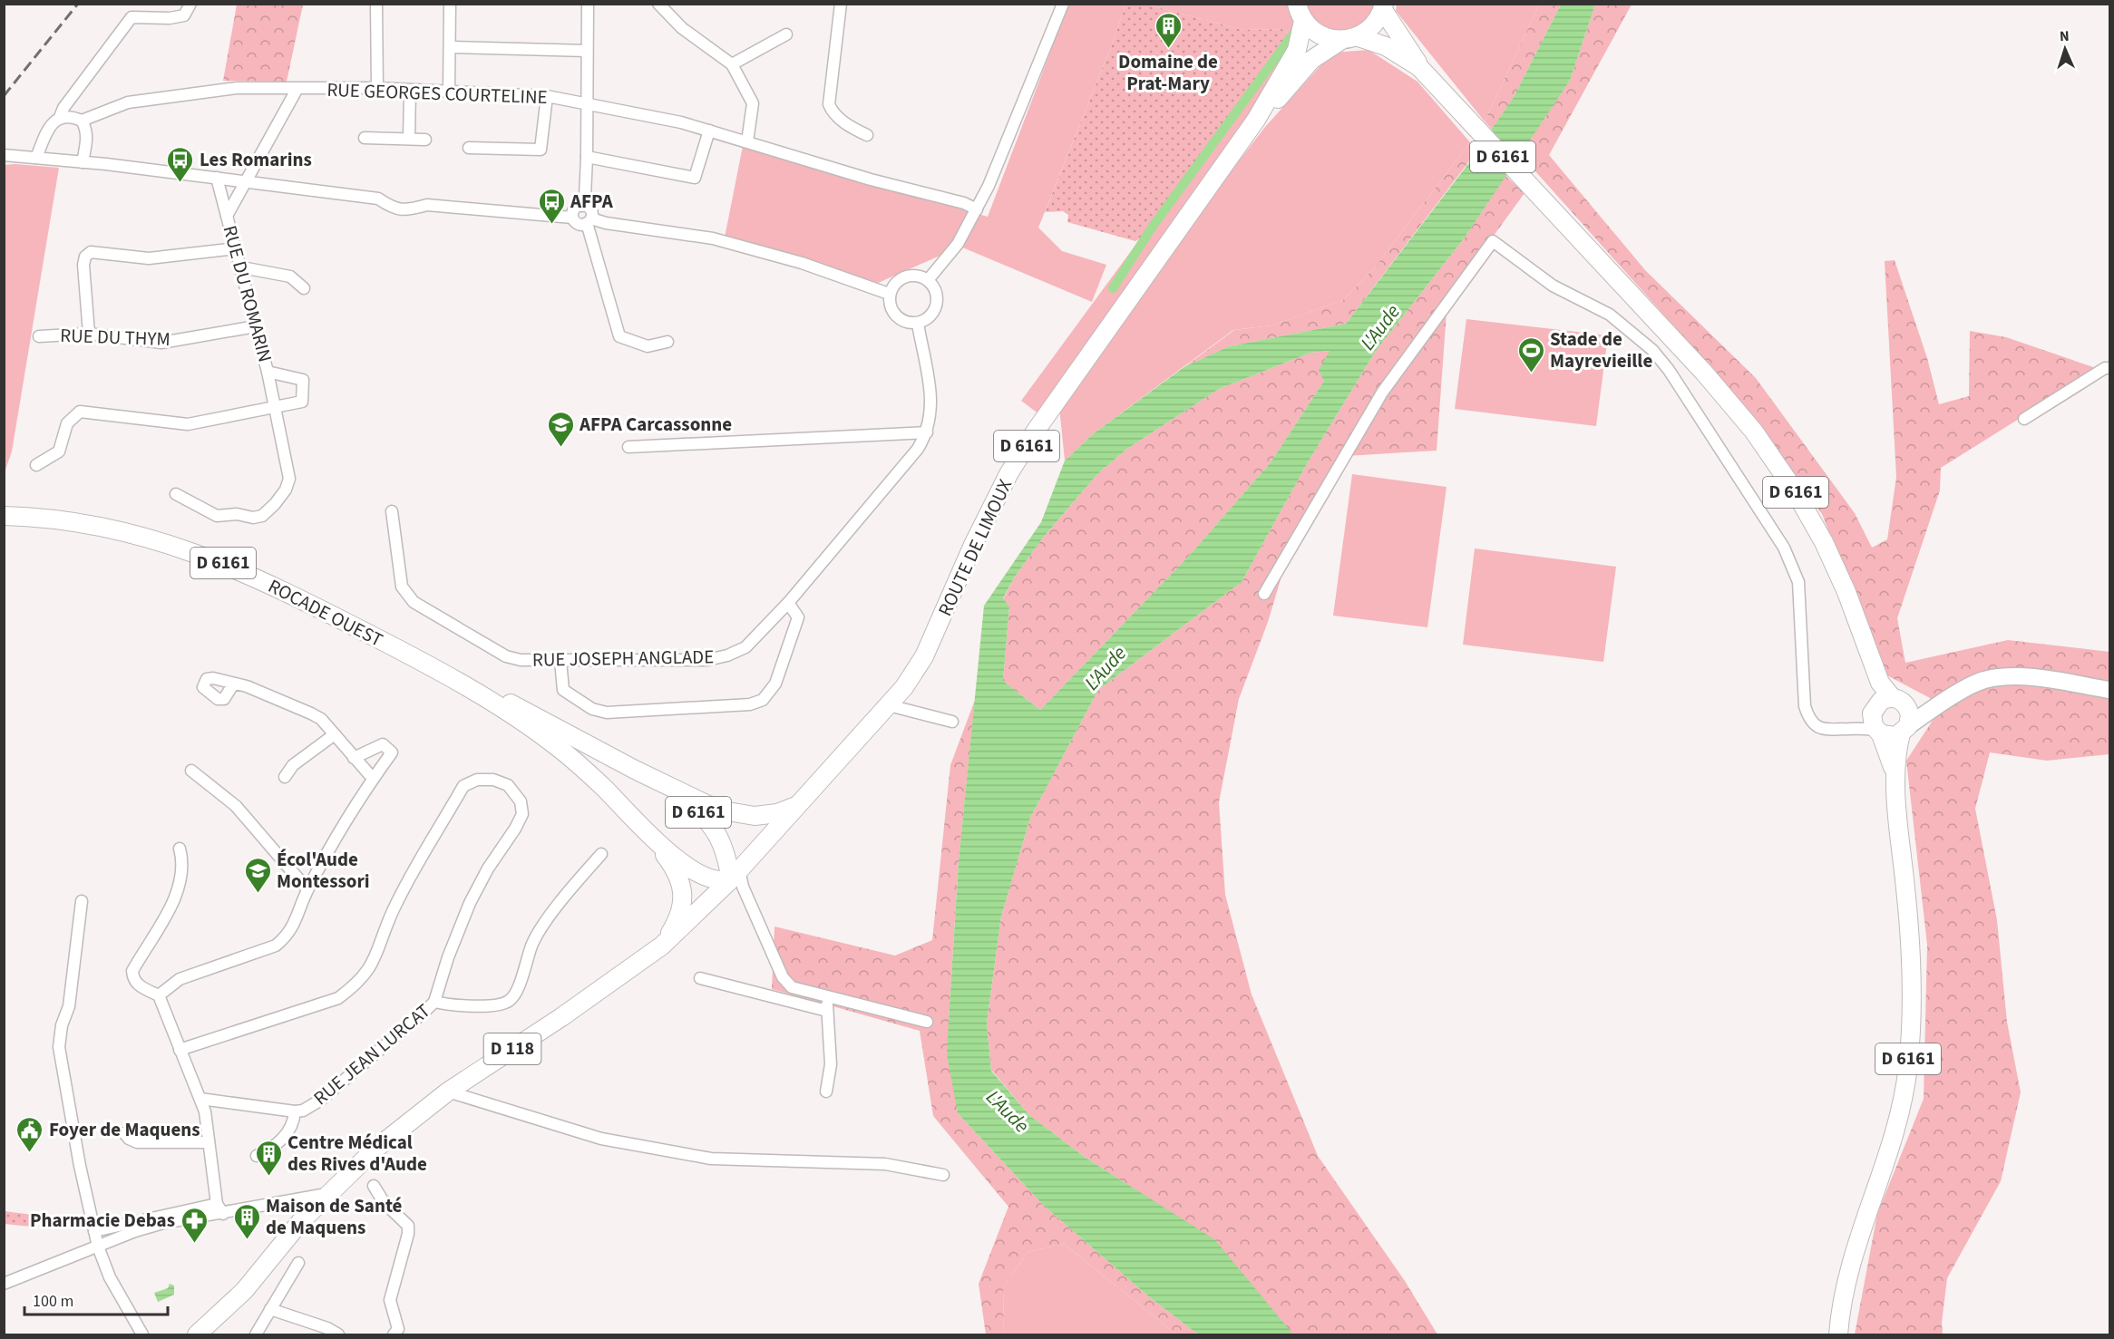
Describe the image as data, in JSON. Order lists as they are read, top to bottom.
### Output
{
  "streets": {
    "main road": [
      "D 6161",
      "ROUTE DE LIMOUX",
      "ROCADE OUEST",
      "D 118"
    ],
    "street": [
      "RUE GEORGES COURTELINE",
      "RUE DU ROMARIN",
      "RUE DU THYM",
      "RUE JOSEPH ANGLADE",
      "RUE JEAN LURCAT"
    ]
  },
  "crossings": [
    ["RUE GEORGES COURTELINE", "RUE DU ROMARIN"],
    ["D 6161", "ROUTE DE LIMOUX"],
    ["D 6161", "ROCADE OUEST"],
    ["D 6161", "D 118"],
    ["RUE DU ROMARIN", "RUE DU THYM"],
    ["ROCADE OUEST", "D 118"]
  ],
  "water": ["L'Aude"],
  "places": {
    "building": ["Domaine de Prat-Mary", "Centre Médical des Rives d'Aude", "Maison de Santé de Maquens"],
    "bus stop": ["Les Romarins", "AFPA"],
    "sports": ["Stade de Mayrevieille"],
    "school or university": ["AFPA Carcassonne", "Écol'Aude Montessori"],
    "public building": ["Foyer de Maquens"],
    "pharmacy": ["Pharmacie Debas"]
  },
  "scale_bar": "100 m",
  "north": "top"
}
